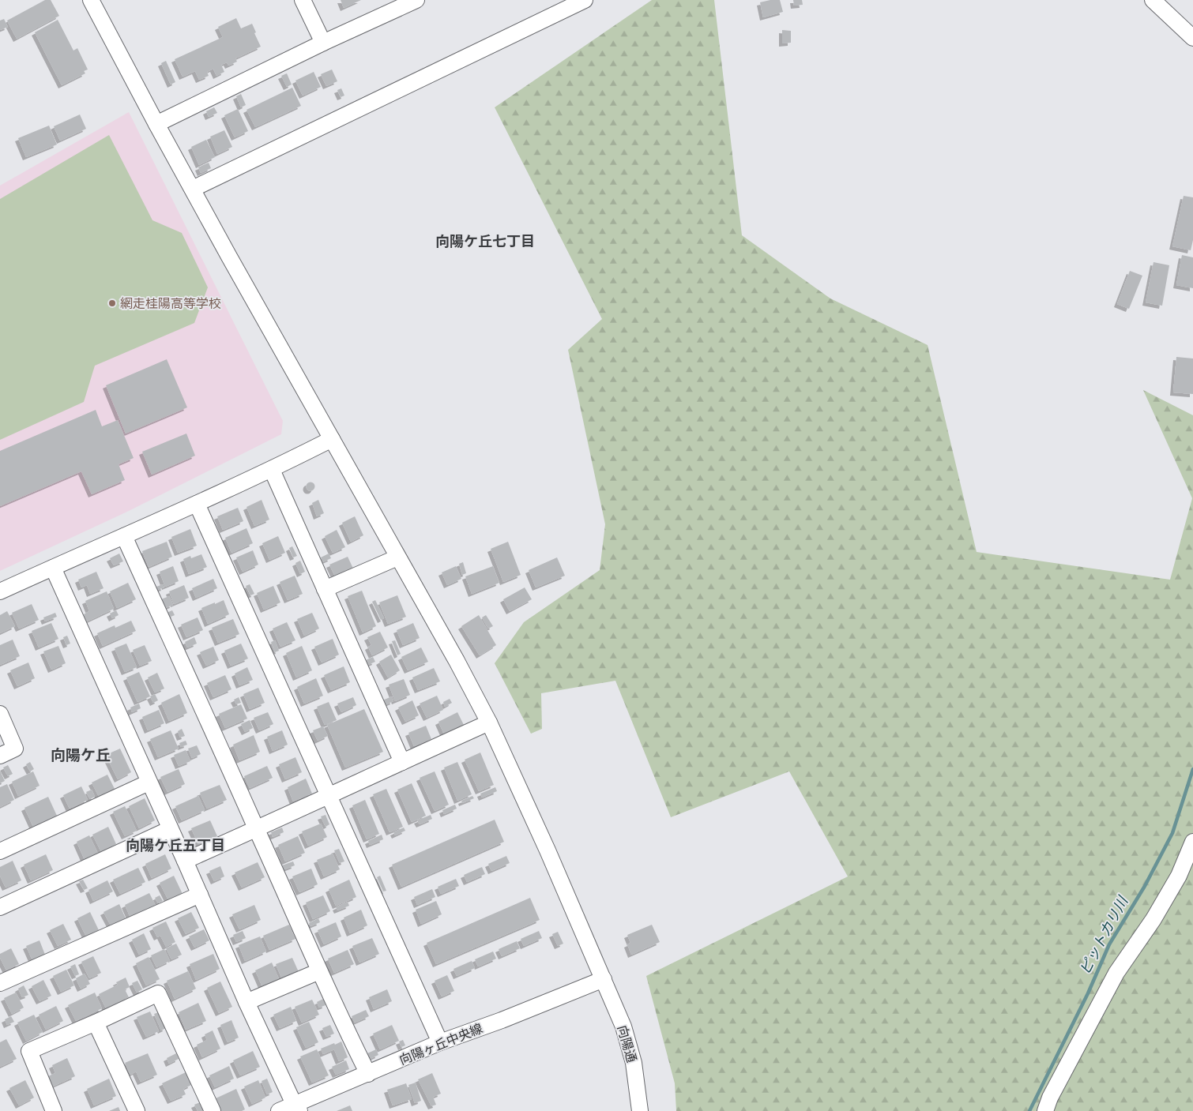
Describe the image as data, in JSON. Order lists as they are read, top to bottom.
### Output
{
  "streets": {
    "street": ["向陽ヶ丘中央線", "向陽通"]
  },
  "crossings": [
    ["向陽ヶ丘中央線", "向陽通"]
  ],
  "districts": ["向陽ケ丘七丁目", "向陽ケ丘", "向陽ケ丘五丁目"],
  "water": ["ピットカリ川"],
  "places": ["網走桂陽高等学校"]
}
